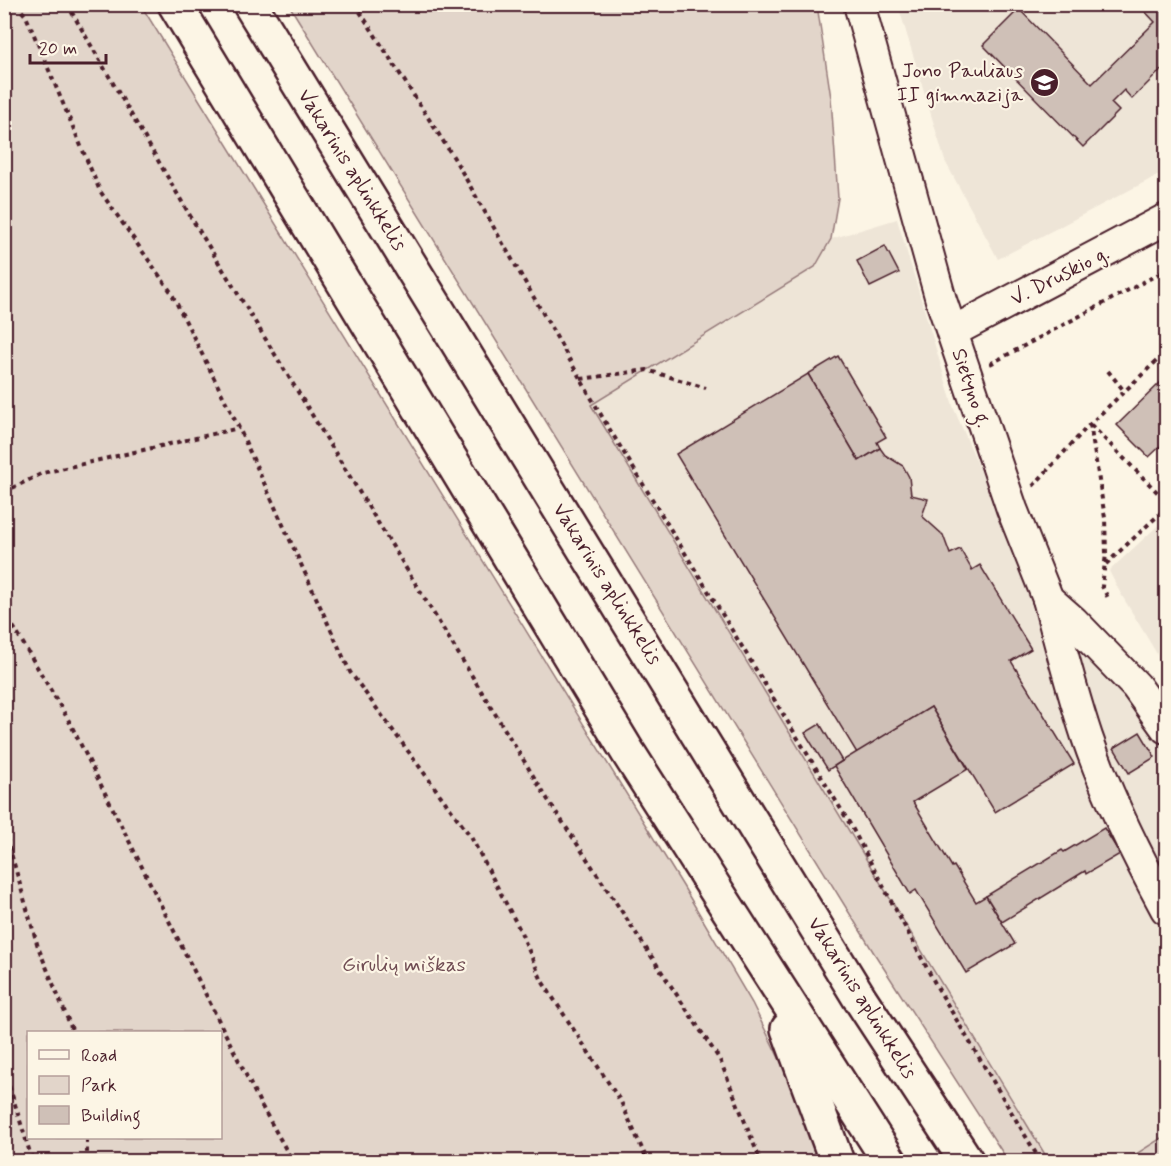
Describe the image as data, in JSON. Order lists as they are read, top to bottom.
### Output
{
  "streets": {
    "highway": ["Vakarinis aplinkkelis"],
    "street": ["V. Druskio g.", "Sietyno g."]
  },
  "crossings": [
    ["V. Druskio g.", "Sietyno g."]
  ],
  "parks": ["Girulių miškas"],
  "places": {
    "school or university": ["Jono Pauliaus II gimnazija"]
  },
  "legend": ["Road", "Park", "Building"],
  "scale_bar": "20 m"
}
